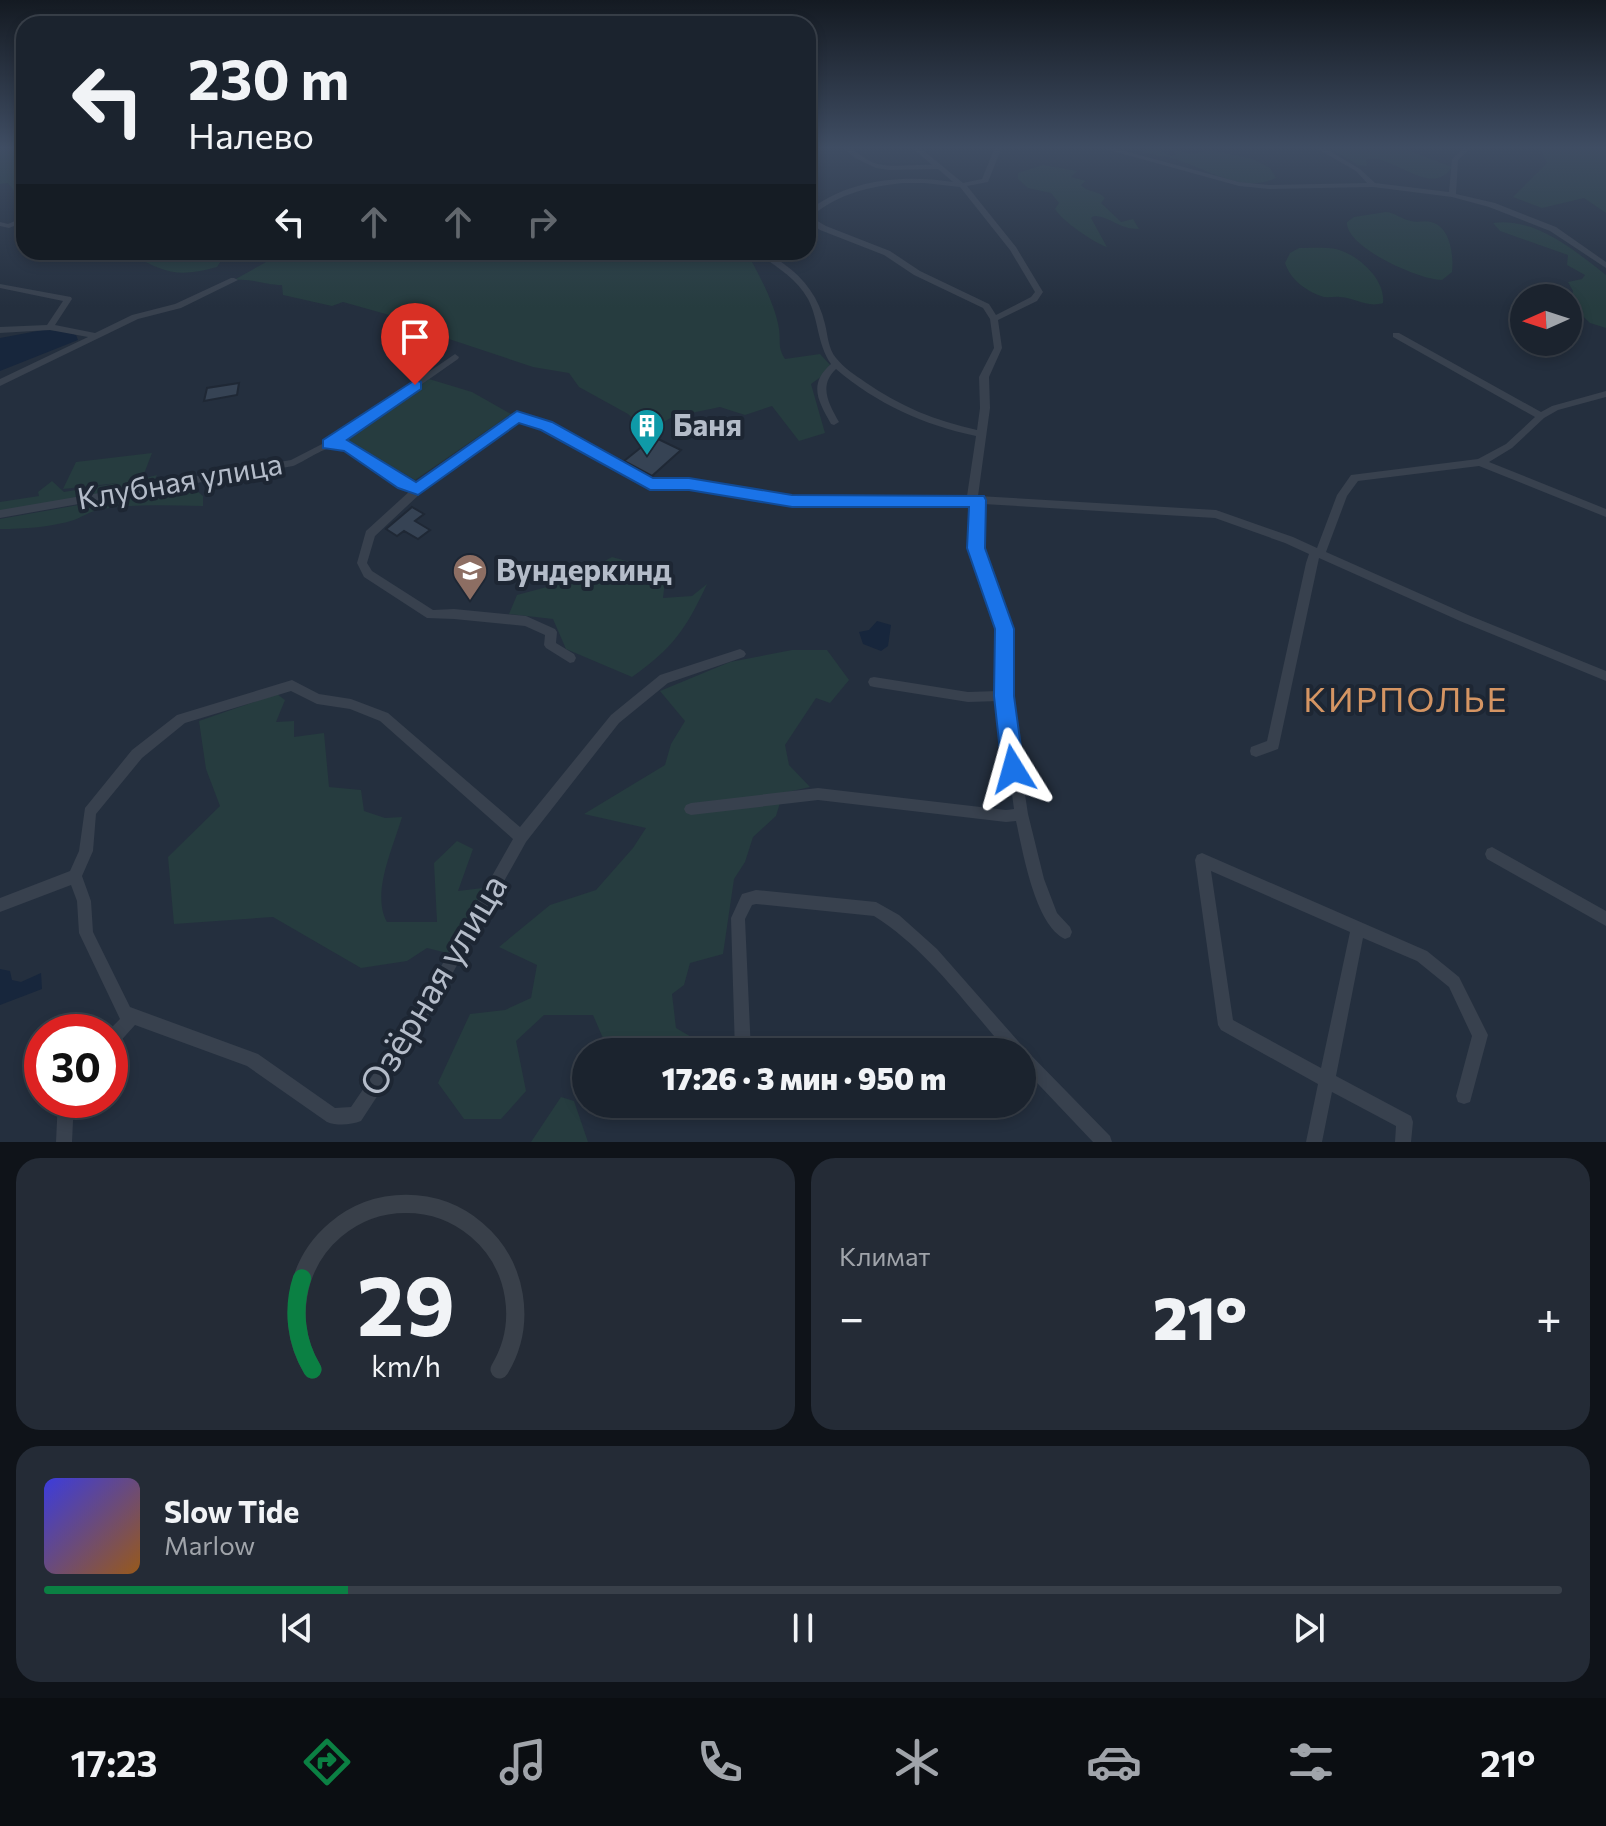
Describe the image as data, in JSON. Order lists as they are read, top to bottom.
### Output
{
  "streets": {
    "street": ["Клубная улица", "Озёрная улица"]
  },
  "districts": ["КИРПОЛЬЕ"],
  "places": {
    "building": ["Баня"],
    "school or university": ["Вундеркинд"]
  },
  "north": "left",
  "page": {
    "turn": ["230 m", "Налево"],
    "limit": "30",
    "trip": "17:26 · 3 мин · 950 m",
    "tile": "Климат",
    "heat": ["−", "21°", "+"],
    "song": ["Slow Tide", "Marlow"],
    "tabs": ["17:23", "21°"],
    "gauge": ["29", "km/h"]
  }
}
